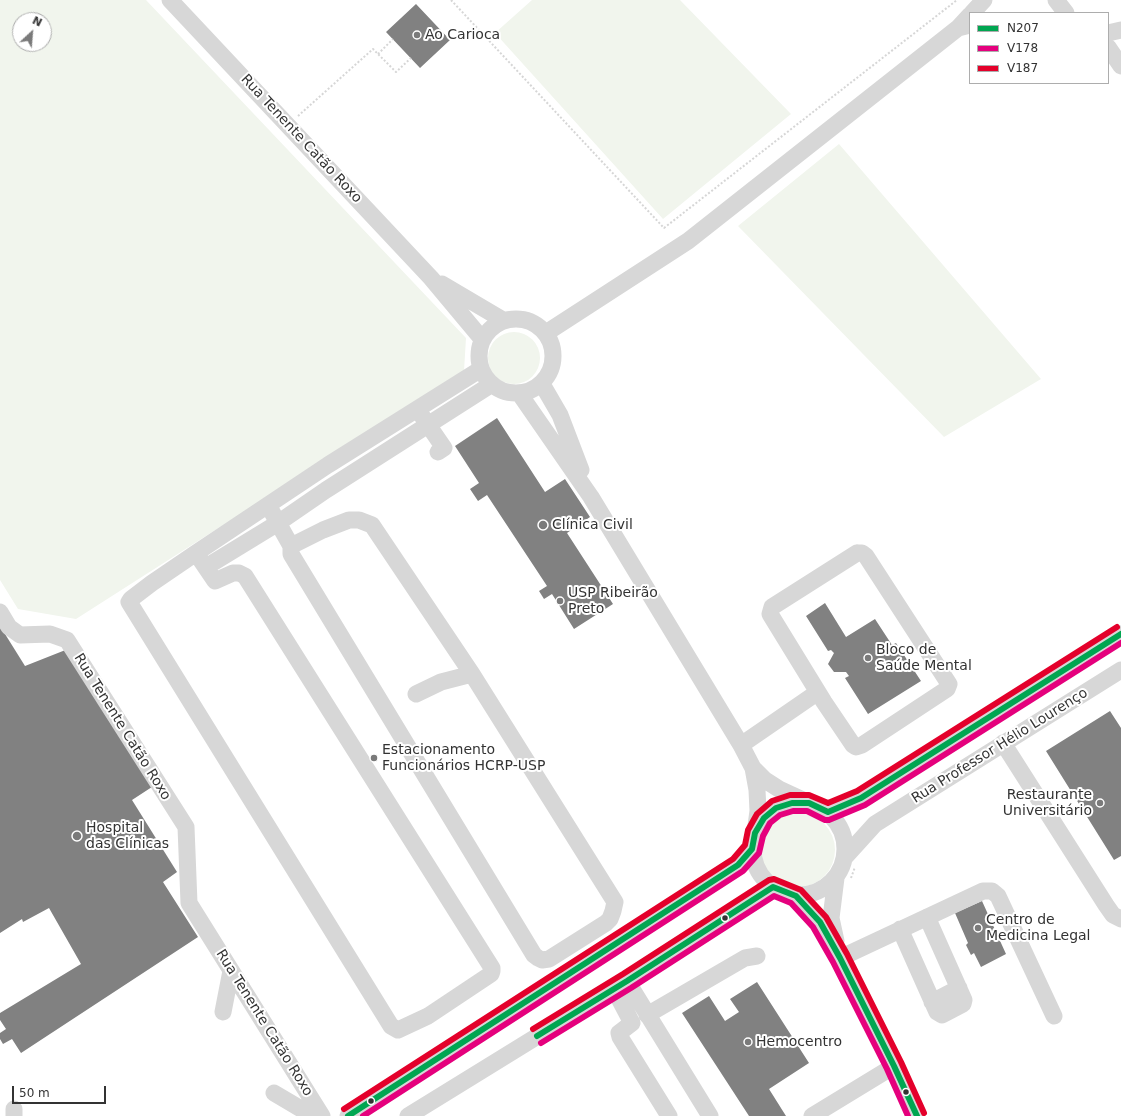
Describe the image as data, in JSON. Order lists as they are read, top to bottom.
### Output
{
  "streets": {
    "street": ["Rua Tenente Catão Roxo", "Rua Professor Hélio Lourenço"]
  },
  "places": [
    "Ao Carioca",
    "Clínica Civil",
    "USP Ribeirão Preto",
    "Bloco de Saúde Mental",
    "Estacionamento Funcionários HCRP-USP",
    "Restaurante Universitário",
    "Hospital das Clínicas",
    "Centro de Medicina Legal",
    "Hemocentro"
  ],
  "lines": ["transit line V187", "transit line N207", "transit line V178"],
  "legend": ["N207", "V178", "V187"],
  "scale_bar": "50 m",
  "north": "top right"
}
